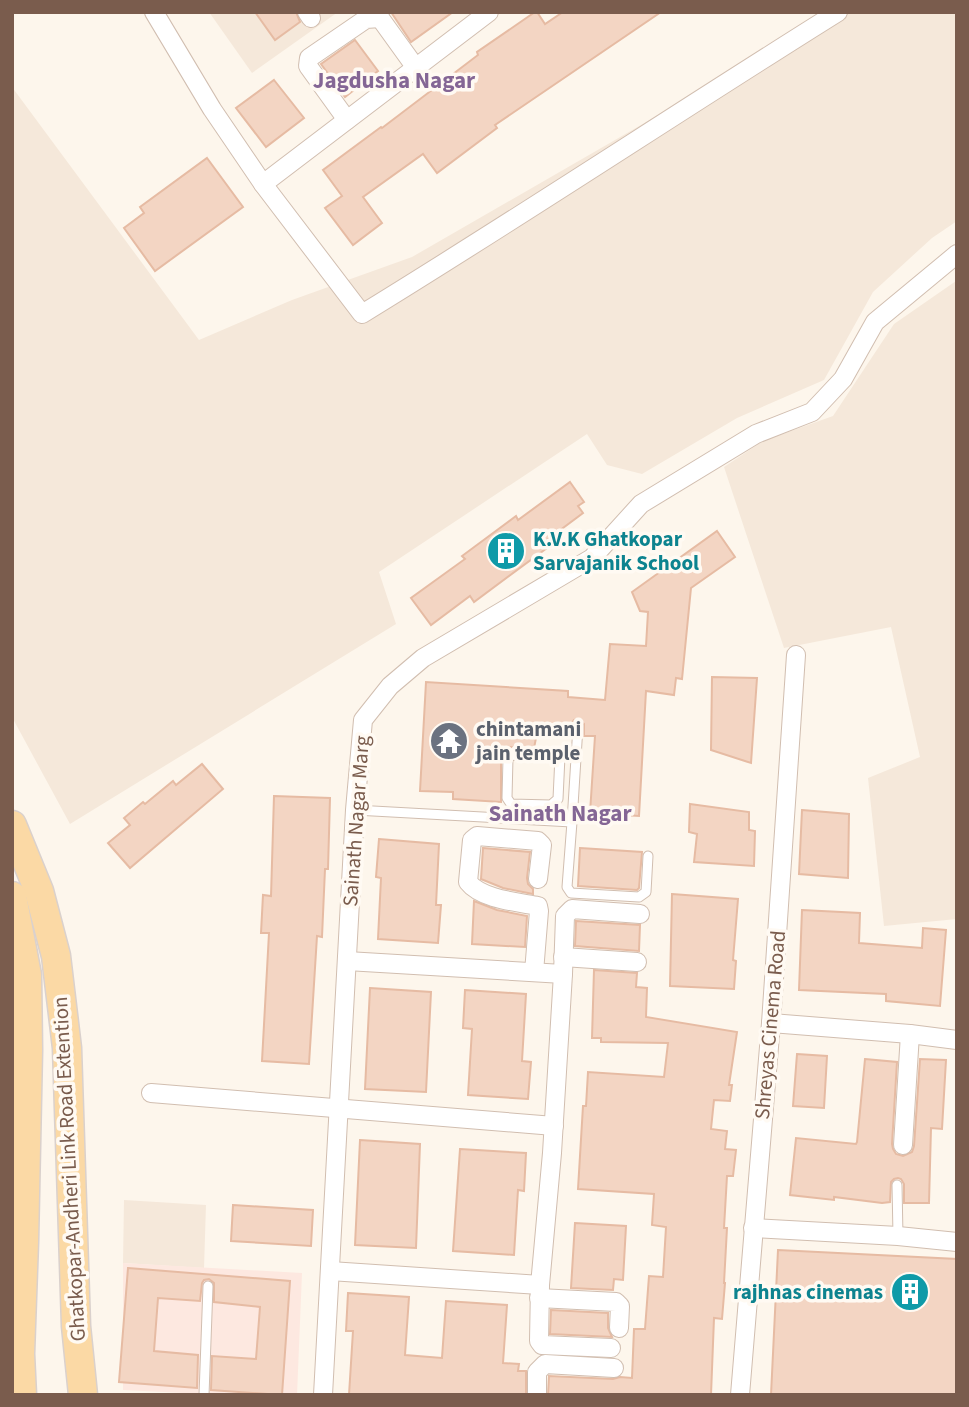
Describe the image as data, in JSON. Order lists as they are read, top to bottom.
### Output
{
  "streets": {
    "main road": ["Ghatkopar-Andheri Link Road Extention"],
    "street": ["Sainath Nagar Marg", "Shreyas Cinema Road"]
  },
  "districts": ["Jagdusha Nagar", "Sainath Nagar"],
  "places": {
    "building": ["K.V.K Ghatkopar Sarvajanik School", "rajhnas cinemas"],
    "temple": ["chintamani jain temple"]
  }
}
